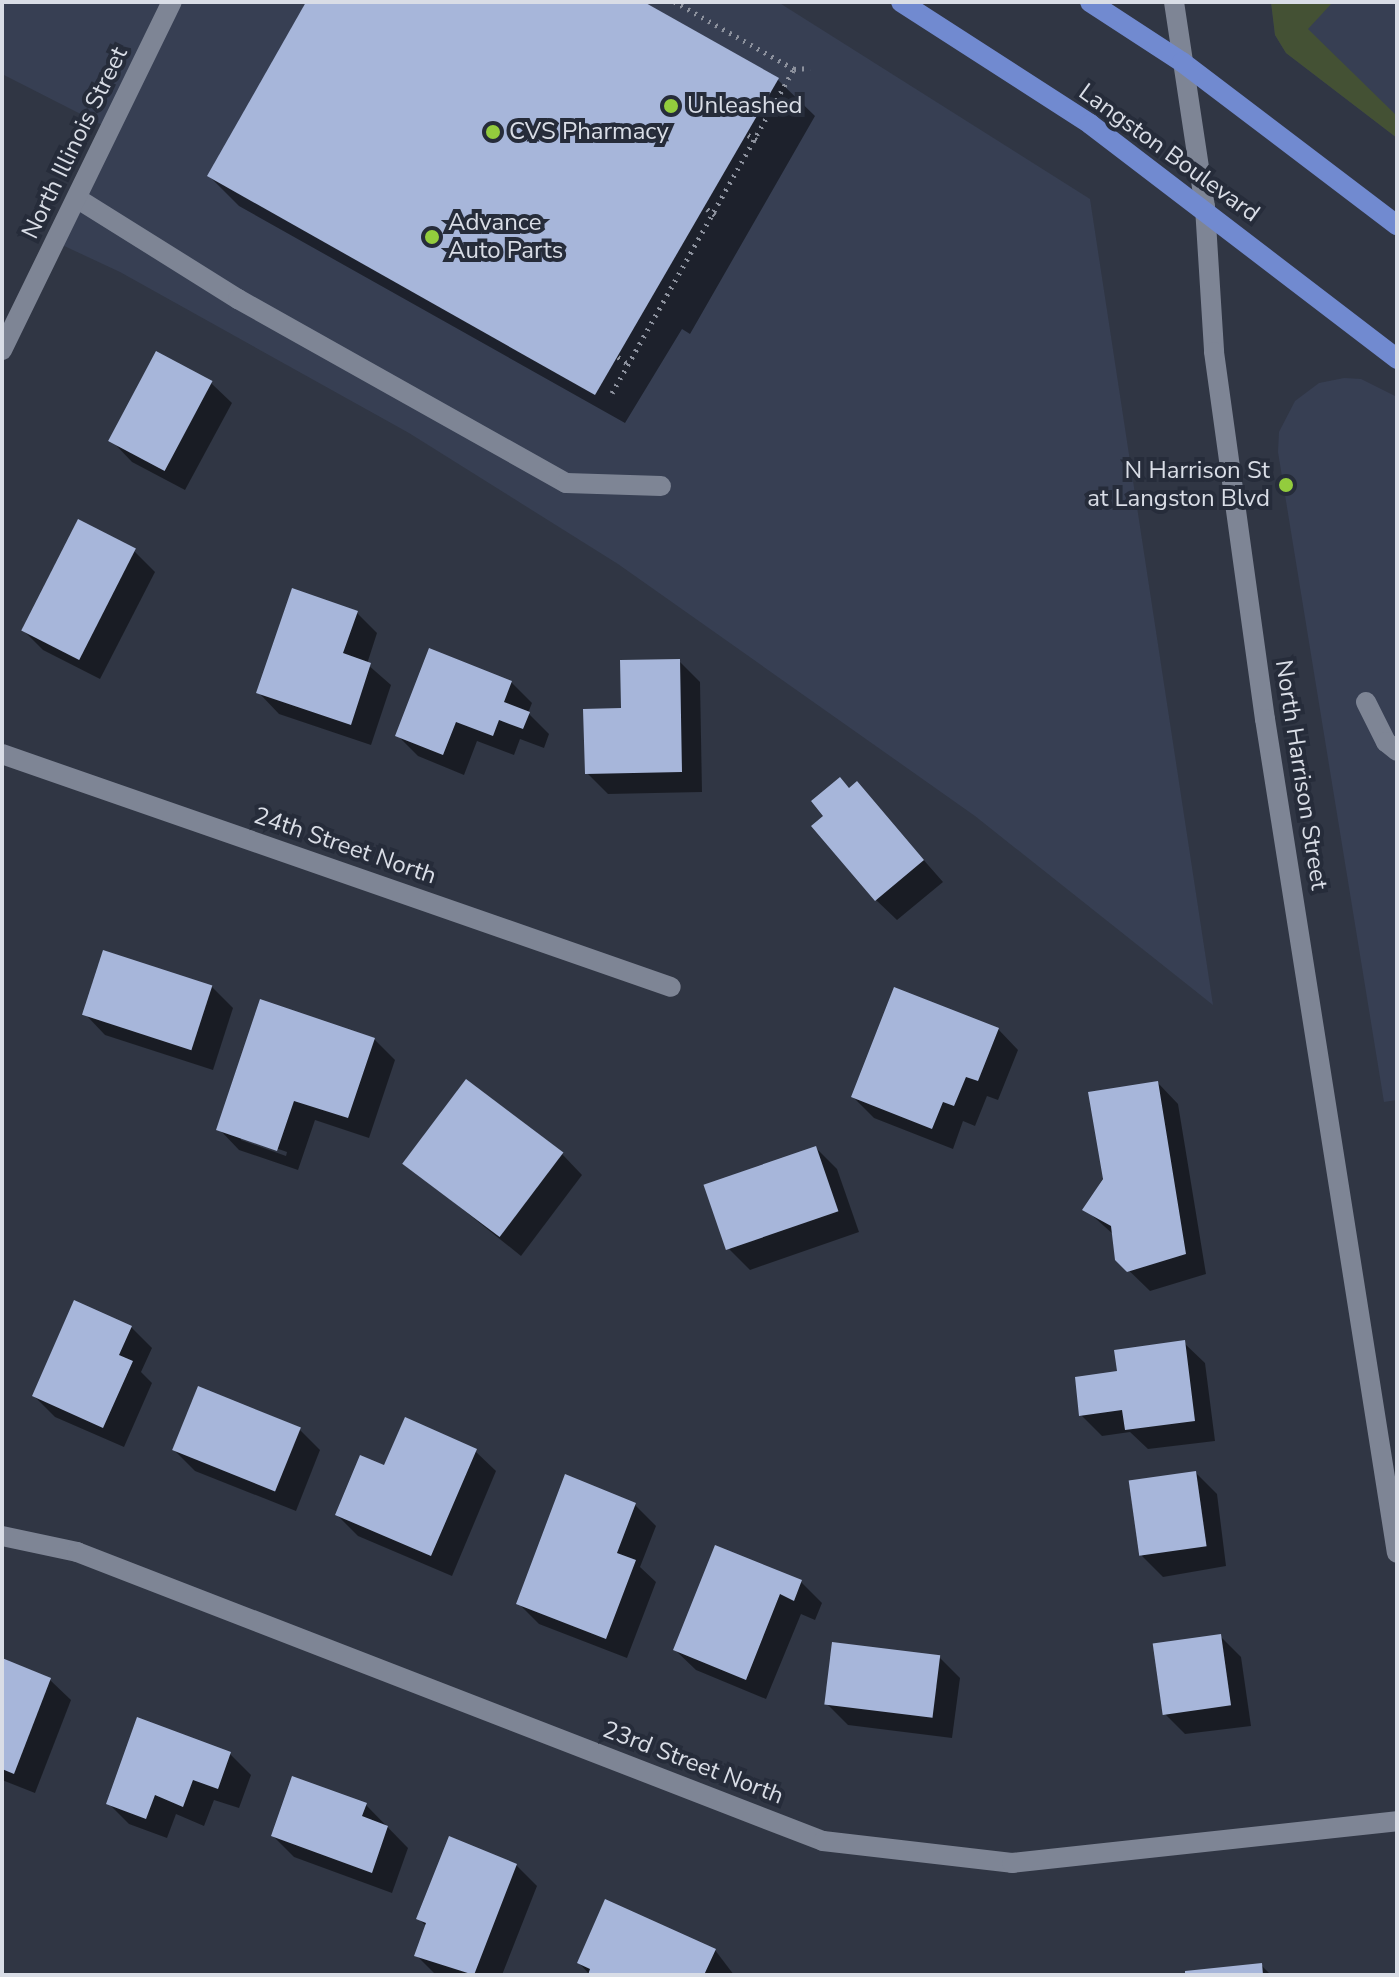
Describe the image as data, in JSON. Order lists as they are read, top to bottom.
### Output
{
  "streets": {
    "main road": ["Langston Boulevard"],
    "street": [
      "North Illinois Street",
      "North Harrison Street",
      "24th Street North",
      "23rd Street North"
    ]
  },
  "crossings": [
    ["Langston Boulevard", "North Harrison Street"]
  ],
  "places": [
    "Unleashed",
    "CVS Pharmacy",
    "Advance Auto Parts",
    "N Harrison St at Langston Blvd"
  ]
}
